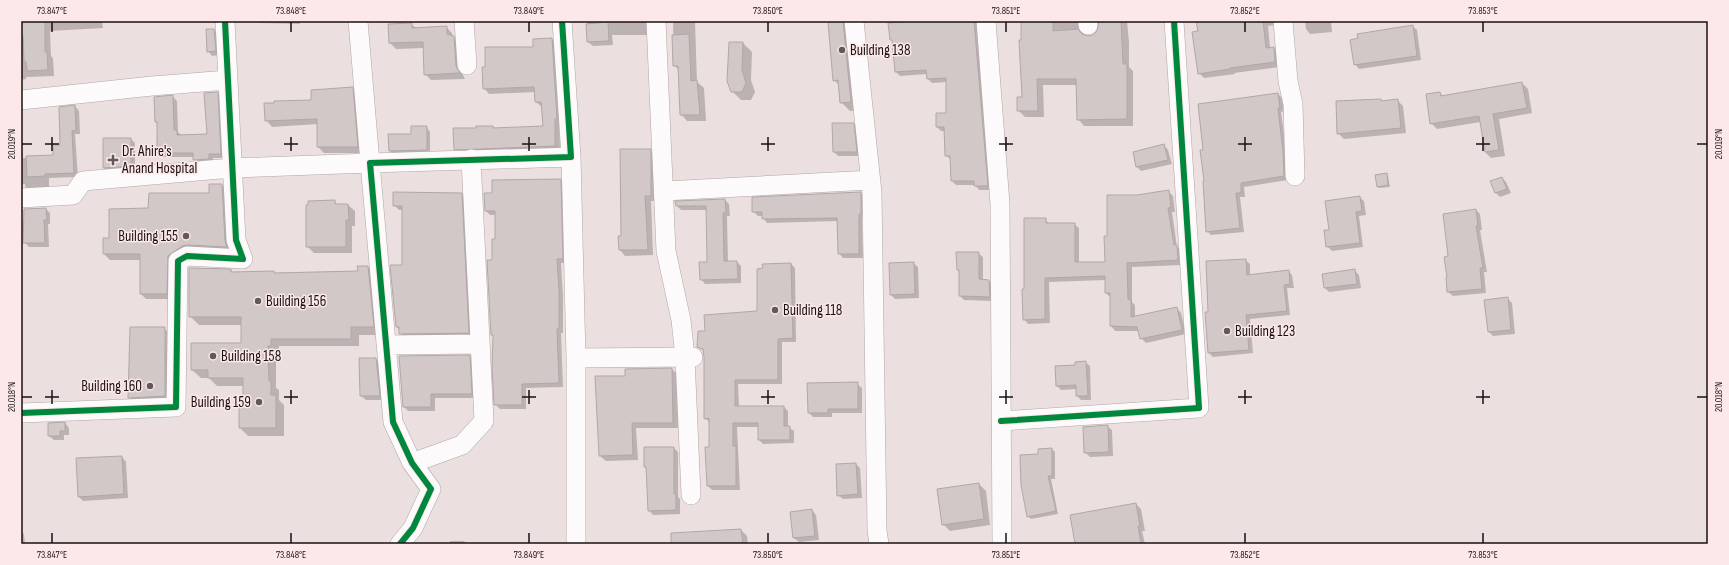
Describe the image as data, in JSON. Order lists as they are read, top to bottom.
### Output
{
  "places": {
    "other": [
      "Building 138",
      "Building 155",
      "Building 156",
      "Building 118",
      "Building 123",
      "Building 158",
      "Building 160",
      "Building 159"
    ],
    "health": ["Dr. Ahire's Anand Hospital"]
  },
  "coordinates": [
    "73.847°E",
    "73.848°E",
    "73.849°E",
    "73.850°E",
    "73.851°E",
    "73.852°E",
    "73.853°E",
    "20.019°N",
    "20.018°N"
  ]
}
